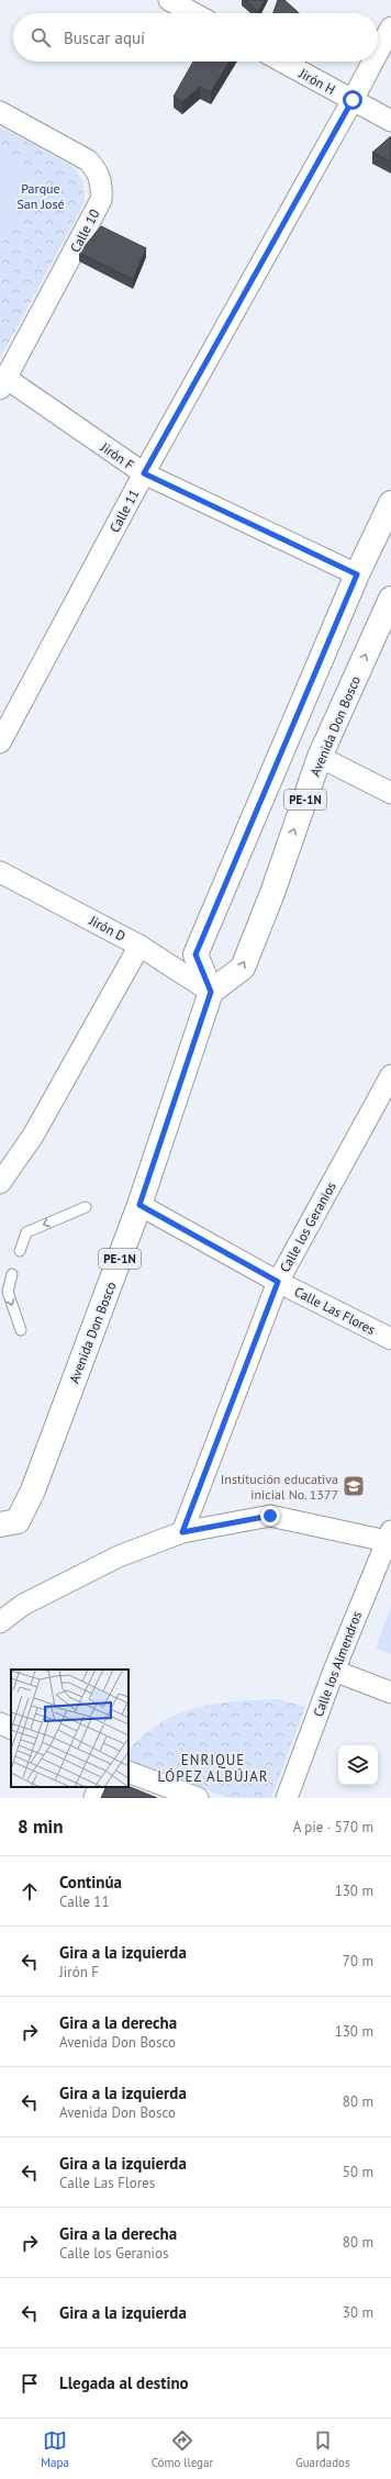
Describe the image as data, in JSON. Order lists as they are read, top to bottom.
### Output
{
  "streets": {
    "main road": ["Avenida Don Bosco", "PE-1N"],
    "street": [
      "Jirón H",
      "Calle 10",
      "Jirón F",
      "Calle 11",
      "Jirón D",
      "Calle los Geranios",
      "Calle Las Flores",
      "Calle los Almendros"
    ]
  },
  "crossings": [
    ["Jirón H", "Calle 11"],
    ["Calle 10", "Jirón F"],
    ["Jirón F", "Calle 11"],
    ["Jirón F", "PE-1N"],
    ["Avenida Don Bosco", "PE-1N"],
    ["Avenida Don Bosco", "Jirón D"],
    ["Avenida Don Bosco", "Calle Las Flores"],
    ["PE-1N", "Jirón D"],
    ["Calle los Geranios", "Calle Las Flores"]
  ],
  "districts": ["ENRIQUE LÓPEZ ALBÚJAR"],
  "parks": ["Parque San José"],
  "places": {
    "school or university": ["Institución educativa inicial No. 1377"]
  },
  "page": {
    "search": "Buscar aquí",
    "heading": ["8 min", "A pie · 570 m"],
    "list": [
      ["Continúa", "Calle 11", "130 m"],
      ["Gira a la izquierda", "Jirón F", "70 m"],
      ["Gira a la derecha", "Avenida Don Bosco", "130 m"],
      ["Gira a la izquierda", "Avenida Don Bosco", "80 m"],
      ["Gira a la izquierda", "Calle Las Flores", "50 m"],
      ["Gira a la derecha", "Calle los Geranios", "80 m"],
      ["Gira a la izquierda", "30 m"],
      "Llegada al destino"
    ],
    "nav": ["Mapa", "Cómo llegar", "Guardados"]
  }
}
